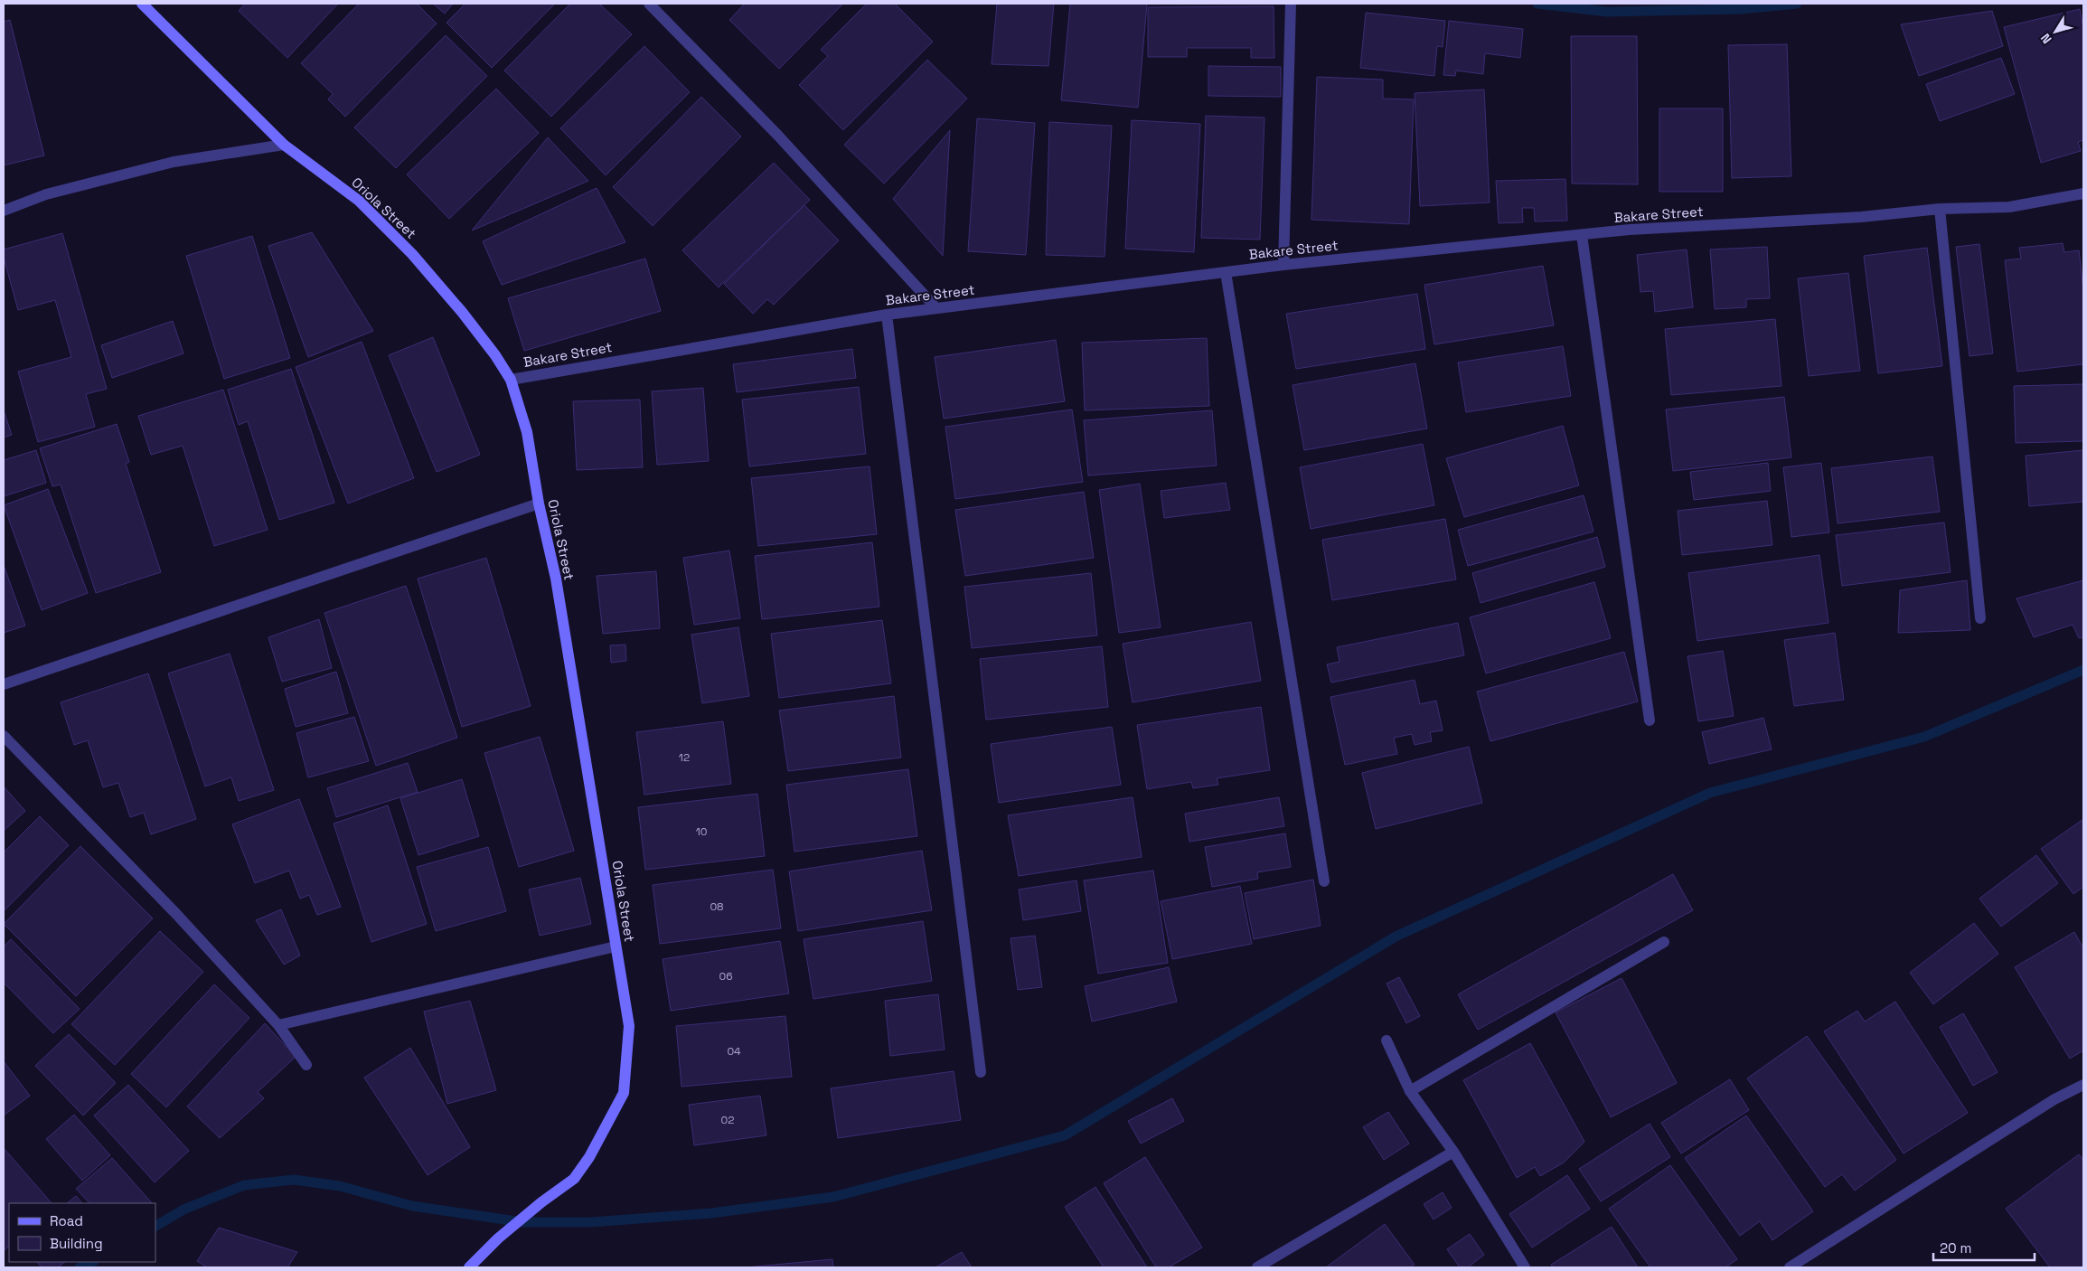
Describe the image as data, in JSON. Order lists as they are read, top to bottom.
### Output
{
  "streets": {
    "street": ["Oriola Street", "Bakare Street"]
  },
  "crossings": [
    ["Oriola Street", "Bakare Street"]
  ],
  "house_numbers": [
    "12",
    "10",
    "08",
    "06",
    "04",
    "02"
  ],
  "legend": ["Road", "Building"],
  "scale_bar": "20 m",
  "north": "bottom left"
}
